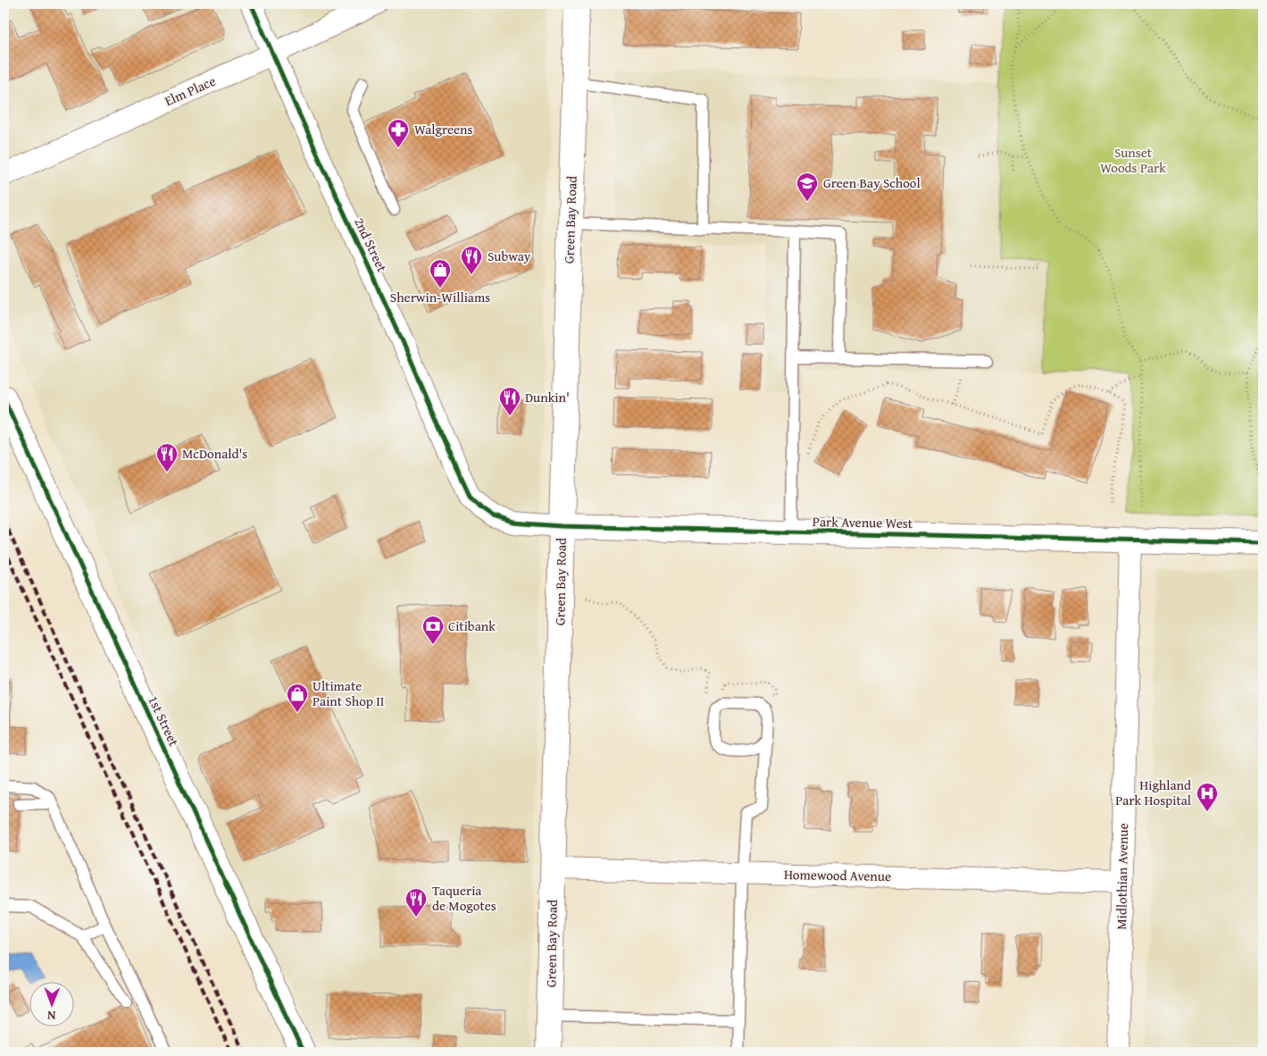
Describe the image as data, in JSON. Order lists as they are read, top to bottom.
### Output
{
  "streets": {
    "street": [
      "Elm Place",
      "Green Bay Road",
      "2nd Street",
      "Park Avenue West",
      "1st Street",
      "Homewood Avenue",
      "Midlothian Avenue"
    ]
  },
  "crossings": [
    ["Elm Place", "2nd Street"],
    ["Green Bay Road", "Park Avenue West"],
    ["Green Bay Road", "Homewood Avenue"],
    ["2nd Street", "Park Avenue West"],
    ["Park Avenue West", "Midlothian Avenue"],
    ["Homewood Avenue", "Midlothian Avenue"]
  ],
  "parks": ["Sunset Woods Park"],
  "places": {
    "pharmacy": ["Walgreens"],
    "school or university": ["Green Bay School"],
    "restaurant": [
      "Subway",
      "Dunkin'",
      "McDonald's",
      "Taqueria de Mogotes"
    ],
    "shop": ["Sherwin-Williams", "Ultimate Paint Shop II"],
    "bank": ["Citibank"],
    "hospital": ["Highland Park Hospital"]
  },
  "north": "bottom"
}
